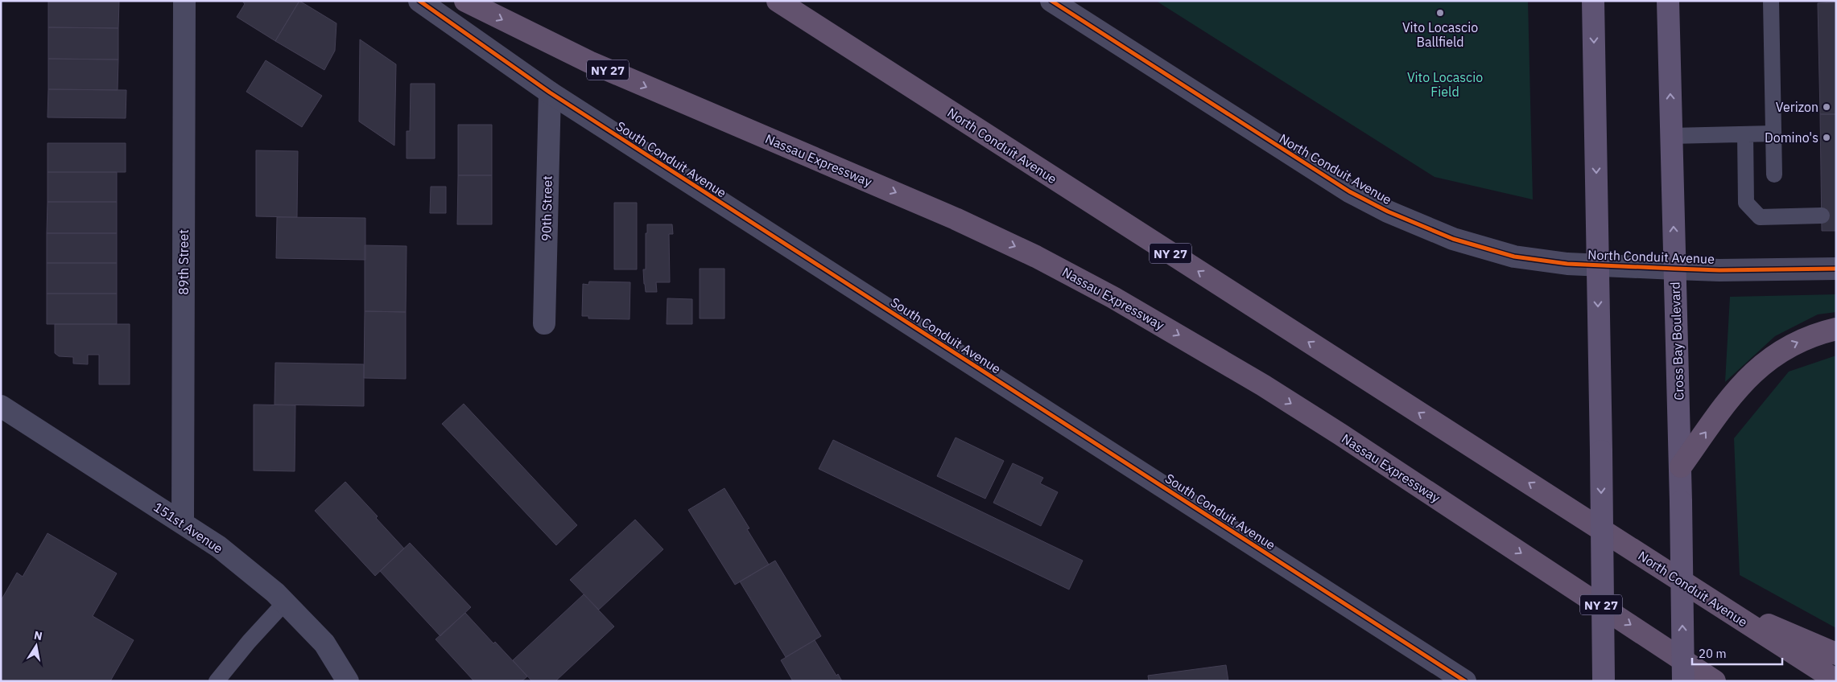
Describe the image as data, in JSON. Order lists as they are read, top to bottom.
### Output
{
  "streets": {
    "highway": ["NY 27", "North Conduit Avenue", "Nassau Expressway"],
    "main road": ["Cross Bay Boulevard"],
    "street": [
      "South Conduit Avenue",
      "90th Street",
      "89th Street",
      "151st Avenue"
    ]
  },
  "crossings": [
    ["North Conduit Avenue", "Cross Bay Boulevard"],
    ["South Conduit Avenue", "90th Street"],
    ["89th Street", "151st Avenue"]
  ],
  "one_way": ["North Conduit Avenue", "Nassau Expressway"],
  "parks": ["Vito Locascio Field"],
  "places": ["Vito Locascio Ballfield", "Verizon", "Domino's"],
  "scale_bar": "20 m",
  "north": "top"
}
